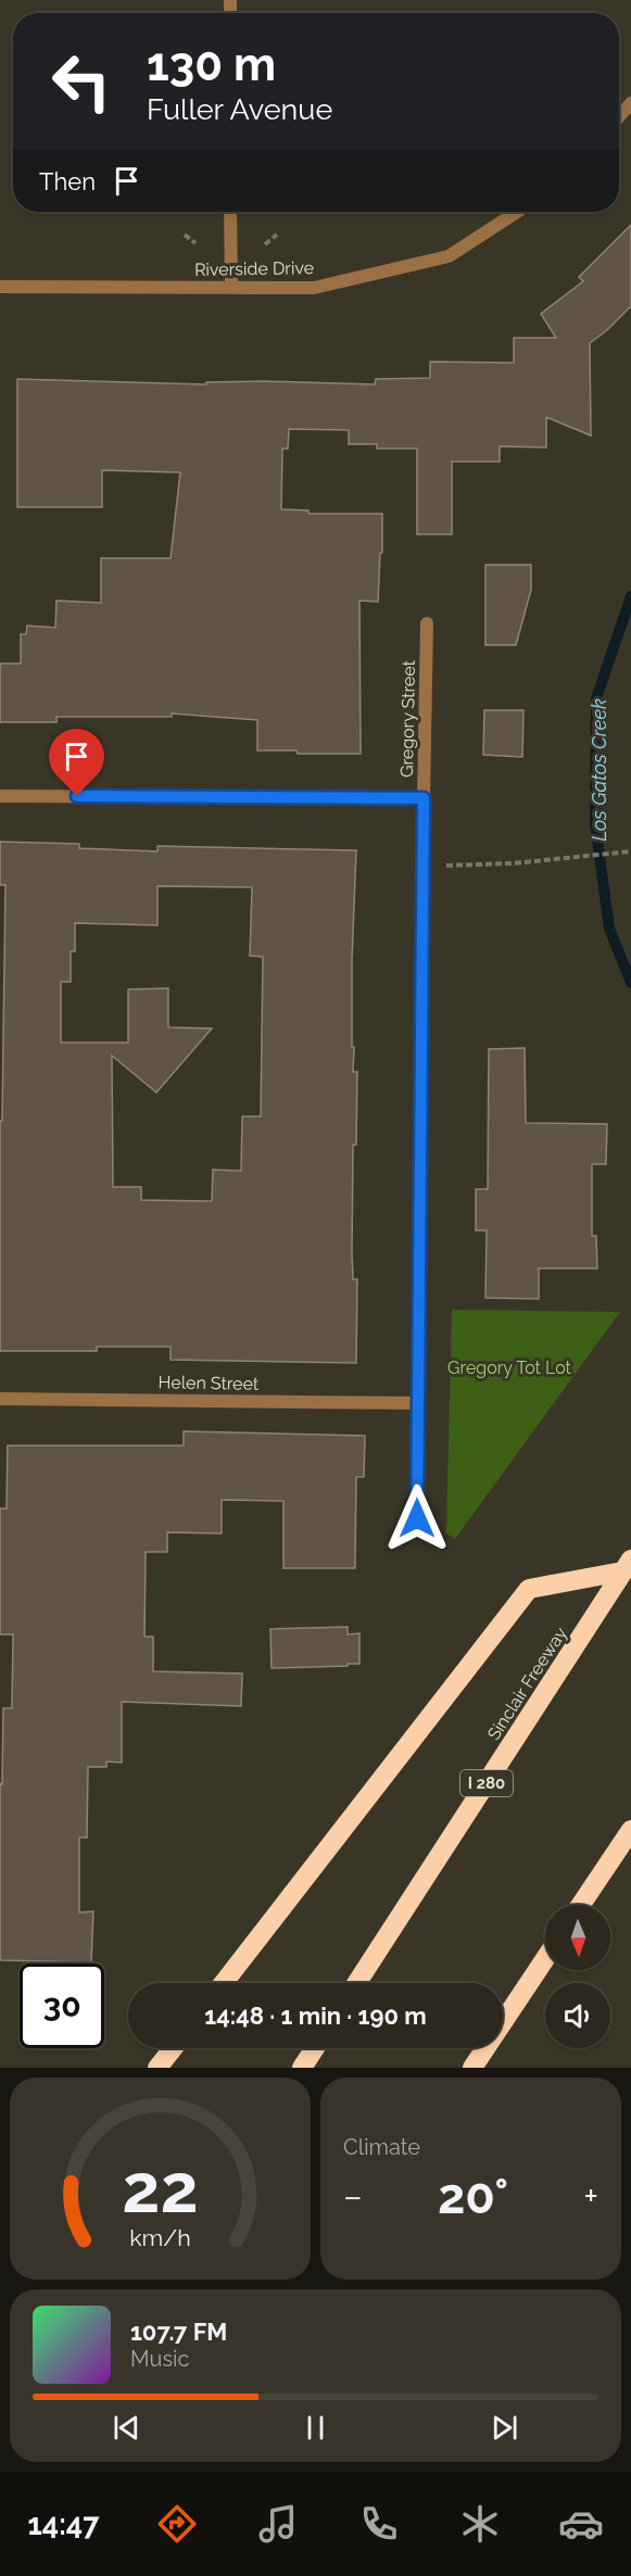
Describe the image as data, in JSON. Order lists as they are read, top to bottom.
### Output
{
  "streets": {
    "highway": ["Sinclair Freeway", "I 280"],
    "street": ["Riverside Drive", "Gregory Street", "Helen Street"]
  },
  "crossings": [
    ["Gregory Street", "Helen Street"]
  ],
  "water": ["Los Gatos Creek"],
  "parks": ["Gregory Tot Lot"],
  "north": "bottom",
  "page": {
    "turn": ["130 m", "Fuller Avenue"],
    "then": "Then",
    "limit": "30",
    "trip": "14:48 · 1 min · 190 m",
    "tile": "Climate",
    "heat": ["−", "20°", "+"],
    "song": ["107.7 FM", "Music"],
    "tabs": "14:47",
    "gauge": ["22", "km/h"]
  }
}
